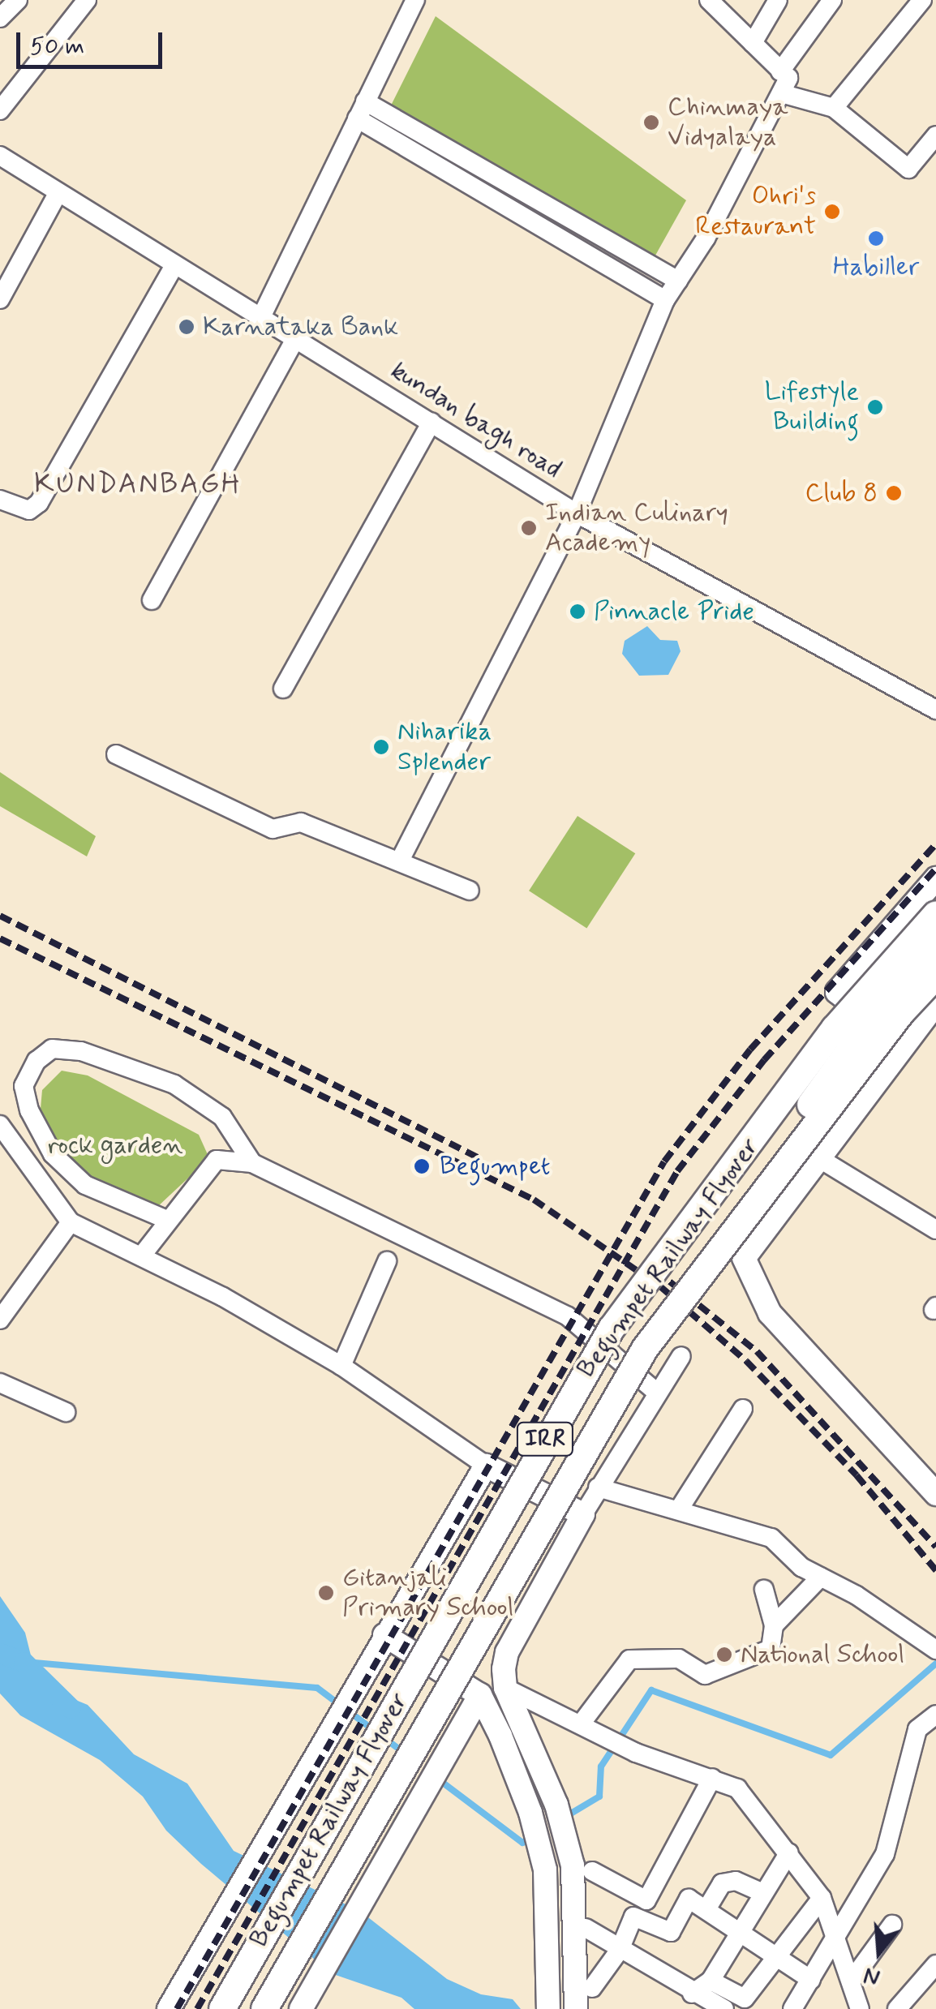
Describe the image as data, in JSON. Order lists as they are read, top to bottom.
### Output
{
  "streets": {
    "main road": ["Begumpet Railway Flyover", "IRR"],
    "street": ["kundan bagh road"]
  },
  "crossings": [
    ["Begumpet Railway Flyover", "IRR"]
  ],
  "districts": ["KUNDANBAGH"],
  "parks": ["rock garden"],
  "places": [
    "Chinmaya Vidyalaya",
    "Ohri's Restaurant",
    "Habiller",
    "Karnataka Bank",
    "Lifestyle Building",
    "Club 8",
    "Indian Culinary Academy",
    "Pinnacle Pride",
    "Niharika Splender",
    "Begumpet",
    "Gitanjali Primary School",
    "National School"
  ],
  "scale_bar": "50 m",
  "north": "bottom"
}
